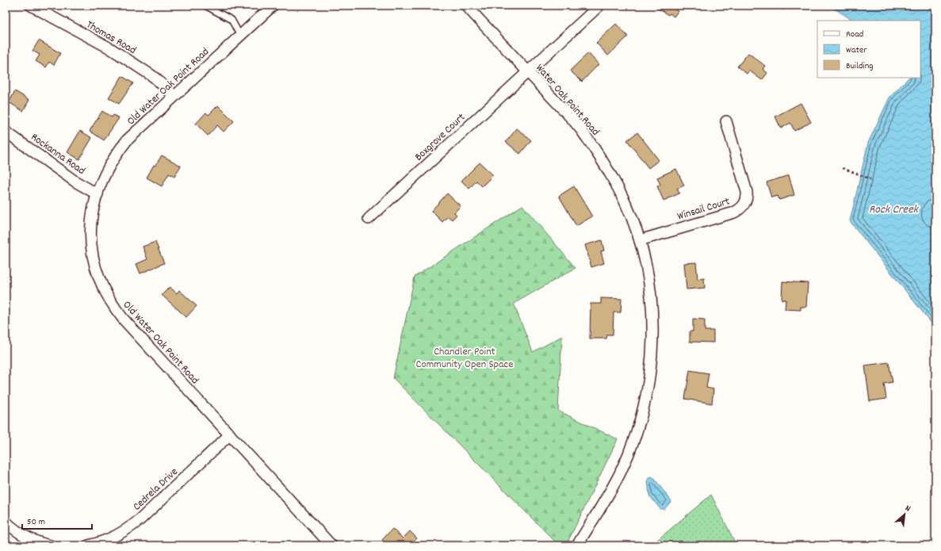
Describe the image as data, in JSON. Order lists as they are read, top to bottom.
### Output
{
  "streets": {
    "street": [
      "Thomas Road",
      "Old Water Oak Point Road",
      "Water Oak Point Road",
      "Boxgrove Court",
      "Rockanna Road",
      "Winsail Court",
      "Cedrela Drive"
    ]
  },
  "crossings": [
    ["Thomas Road", "Old Water Oak Point Road"],
    ["Old Water Oak Point Road", "Rockanna Road"],
    ["Old Water Oak Point Road", "Cedrela Drive"],
    ["Water Oak Point Road", "Boxgrove Court"],
    ["Water Oak Point Road", "Winsail Court"]
  ],
  "water": ["Rock Creek"],
  "parks": ["Chandler Point Community Open Space"],
  "legend": ["Road", "Water", "Building"],
  "scale_bar": "50 m",
  "north": "top right"
}
